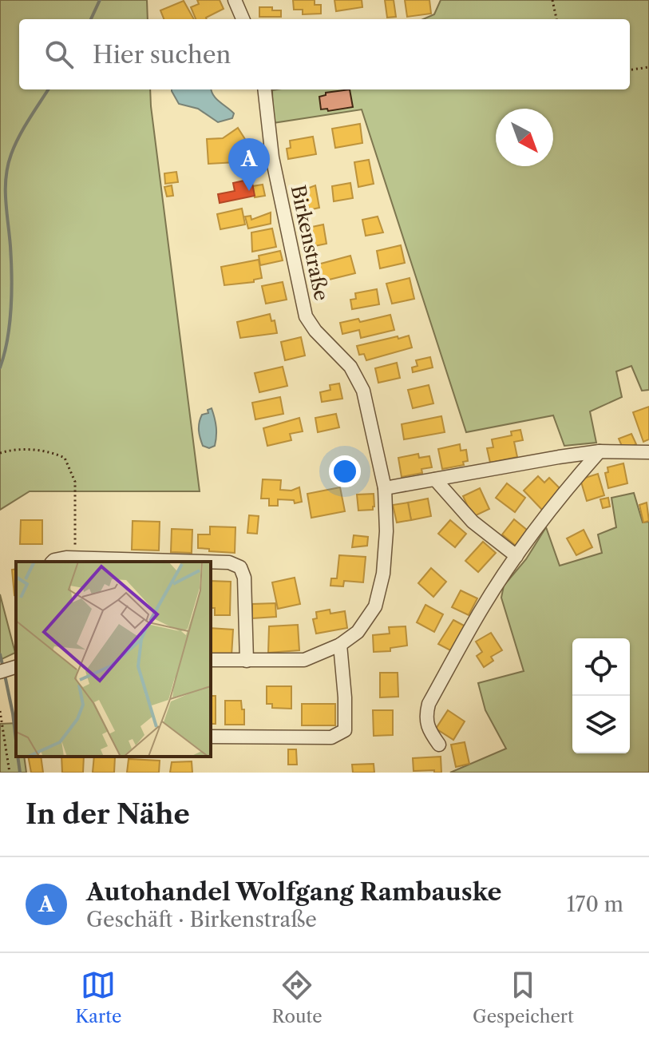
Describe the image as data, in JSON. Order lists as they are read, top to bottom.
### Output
{
  "streets": {
    "street": ["Birkenstraße"]
  },
  "north": "bottom right",
  "page": {
    "search": "Hier suchen",
    "pins": "A",
    "heading": "In der Nähe",
    "list": [
      {
        "mark": "A",
        "name": "Autohandel Wolfgang Rambauske",
        "note": "Geschäft · Birkenstraße",
        "value": "170 m"
      }
    ],
    "nav": ["Karte", "Route", "Gespeichert"]
  }
}
